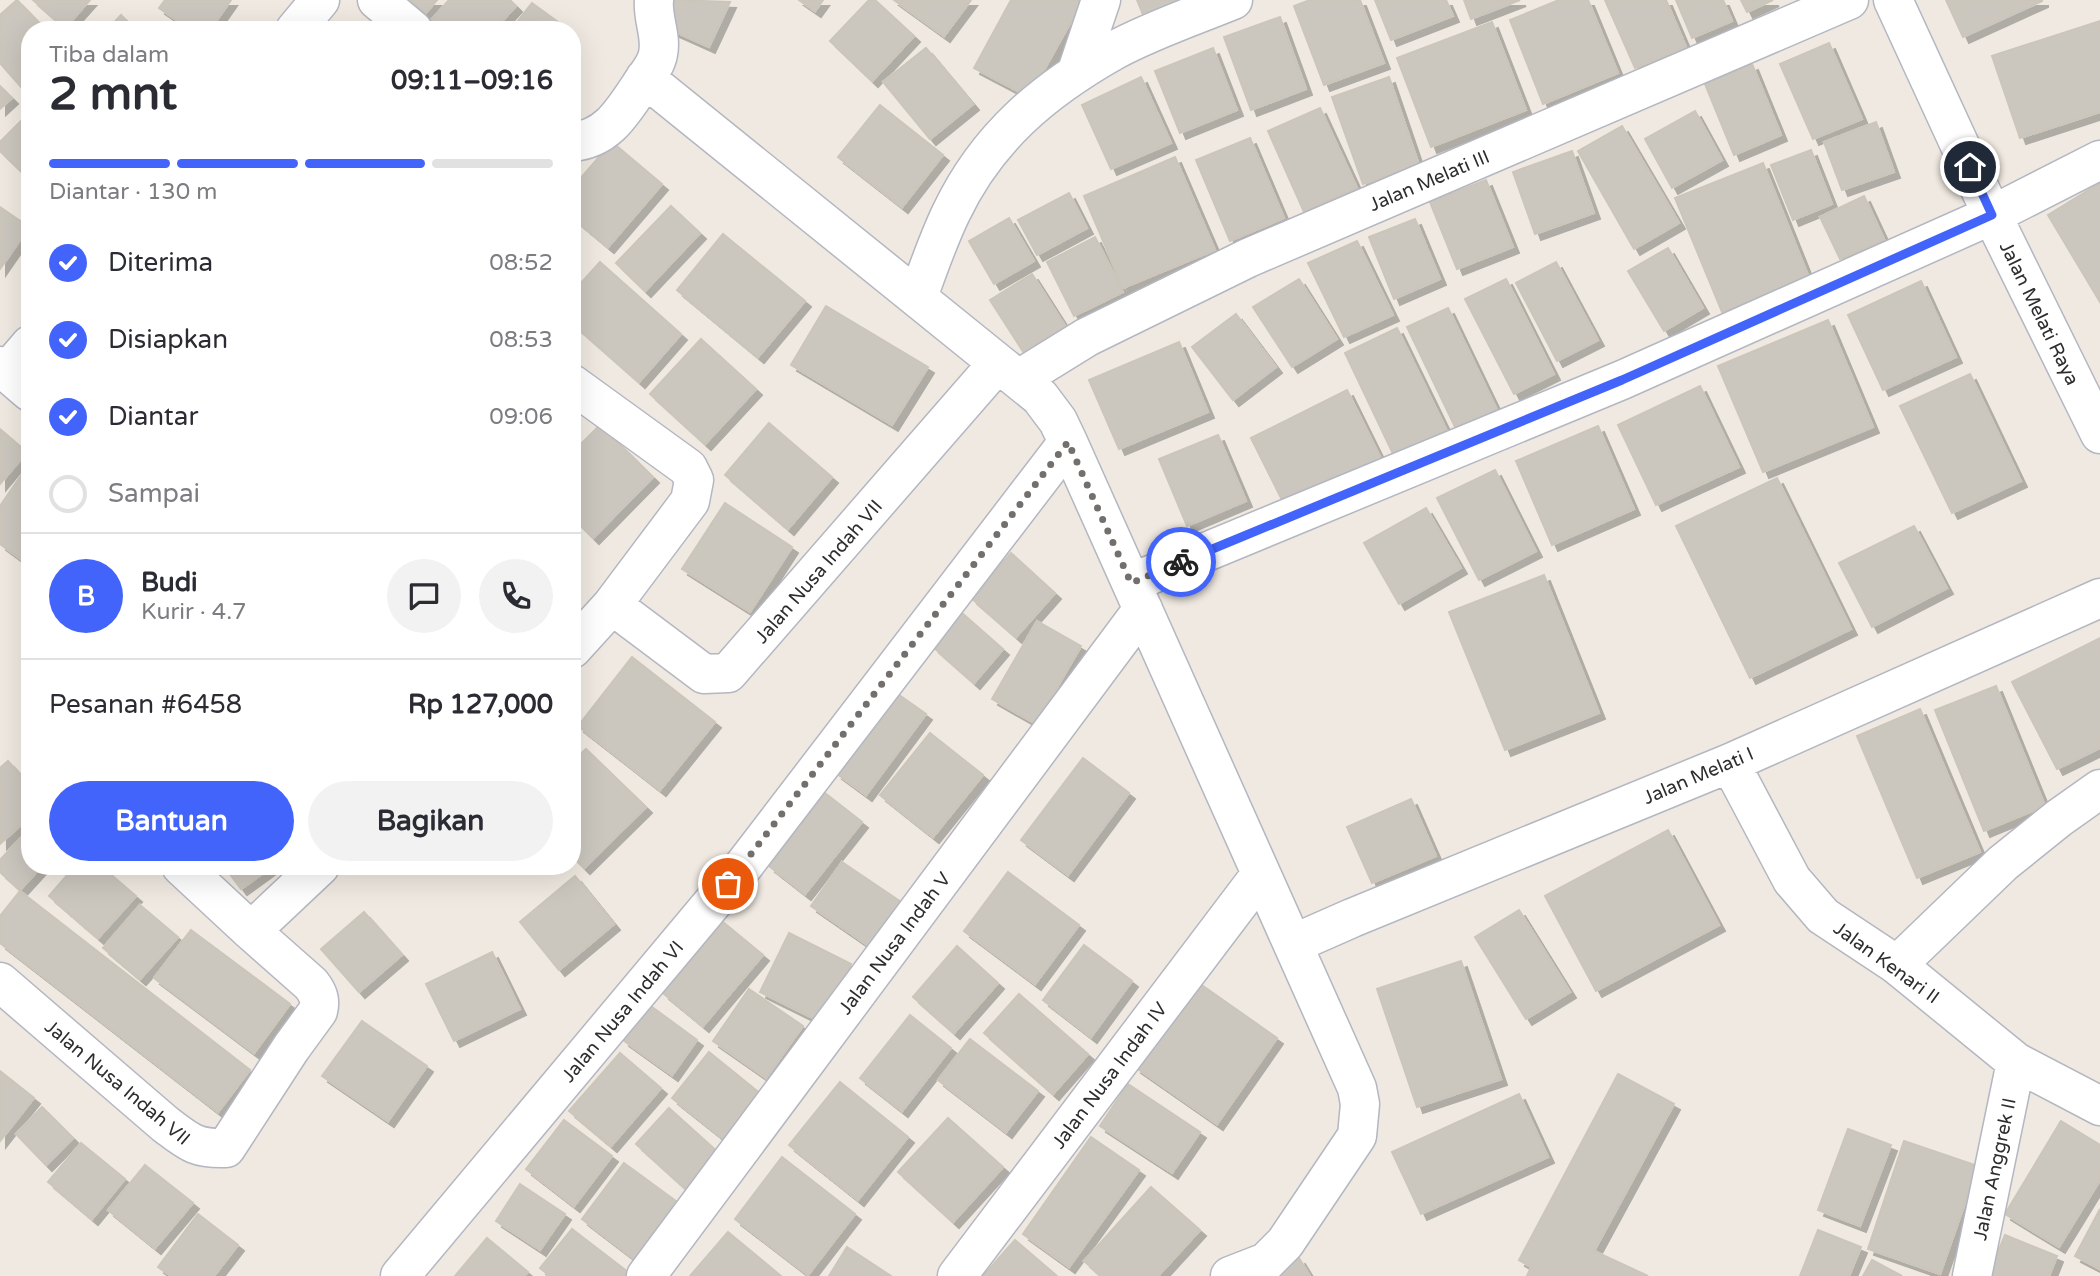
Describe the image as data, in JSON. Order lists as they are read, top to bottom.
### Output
{
  "streets": {
    "street": [
      "Jalan Melati III",
      "Jalan Melati Raya",
      "Jalan Nusa Indah VII",
      "Jalan Melati I",
      "Jalan Nusa Indah V",
      "Jalan Kenari II",
      "Jalan Nusa Indah VI",
      "Jalan Nusa Indah IV",
      "Jalan Anggrek II"
    ]
  },
  "crossings": [
    ["Jalan Melati III", "Jalan Nusa Indah VII"],
    ["Jalan Melati I", "Jalan Kenari II"],
    ["Jalan Kenari II", "Jalan Anggrek II"]
  ],
  "page": {
    "heading": ["2 mnt", "Tiba dalam", "09:11–09:16"],
    "panel": [
      "Budi",
      "Kurir · 4.7",
      "Pesanan #6458",
      "Rp 127,000"
    ],
    "bar": "Diantar · 130 m",
    "list": [
      ["Diterima", "08:52"],
      ["Disiapkan", "08:53"],
      ["Diantar", "09:06"],
      "Sampai"
    ],
    "round": "B",
    "buttons": ["Bantuan", "Bagikan"]
  }
}
